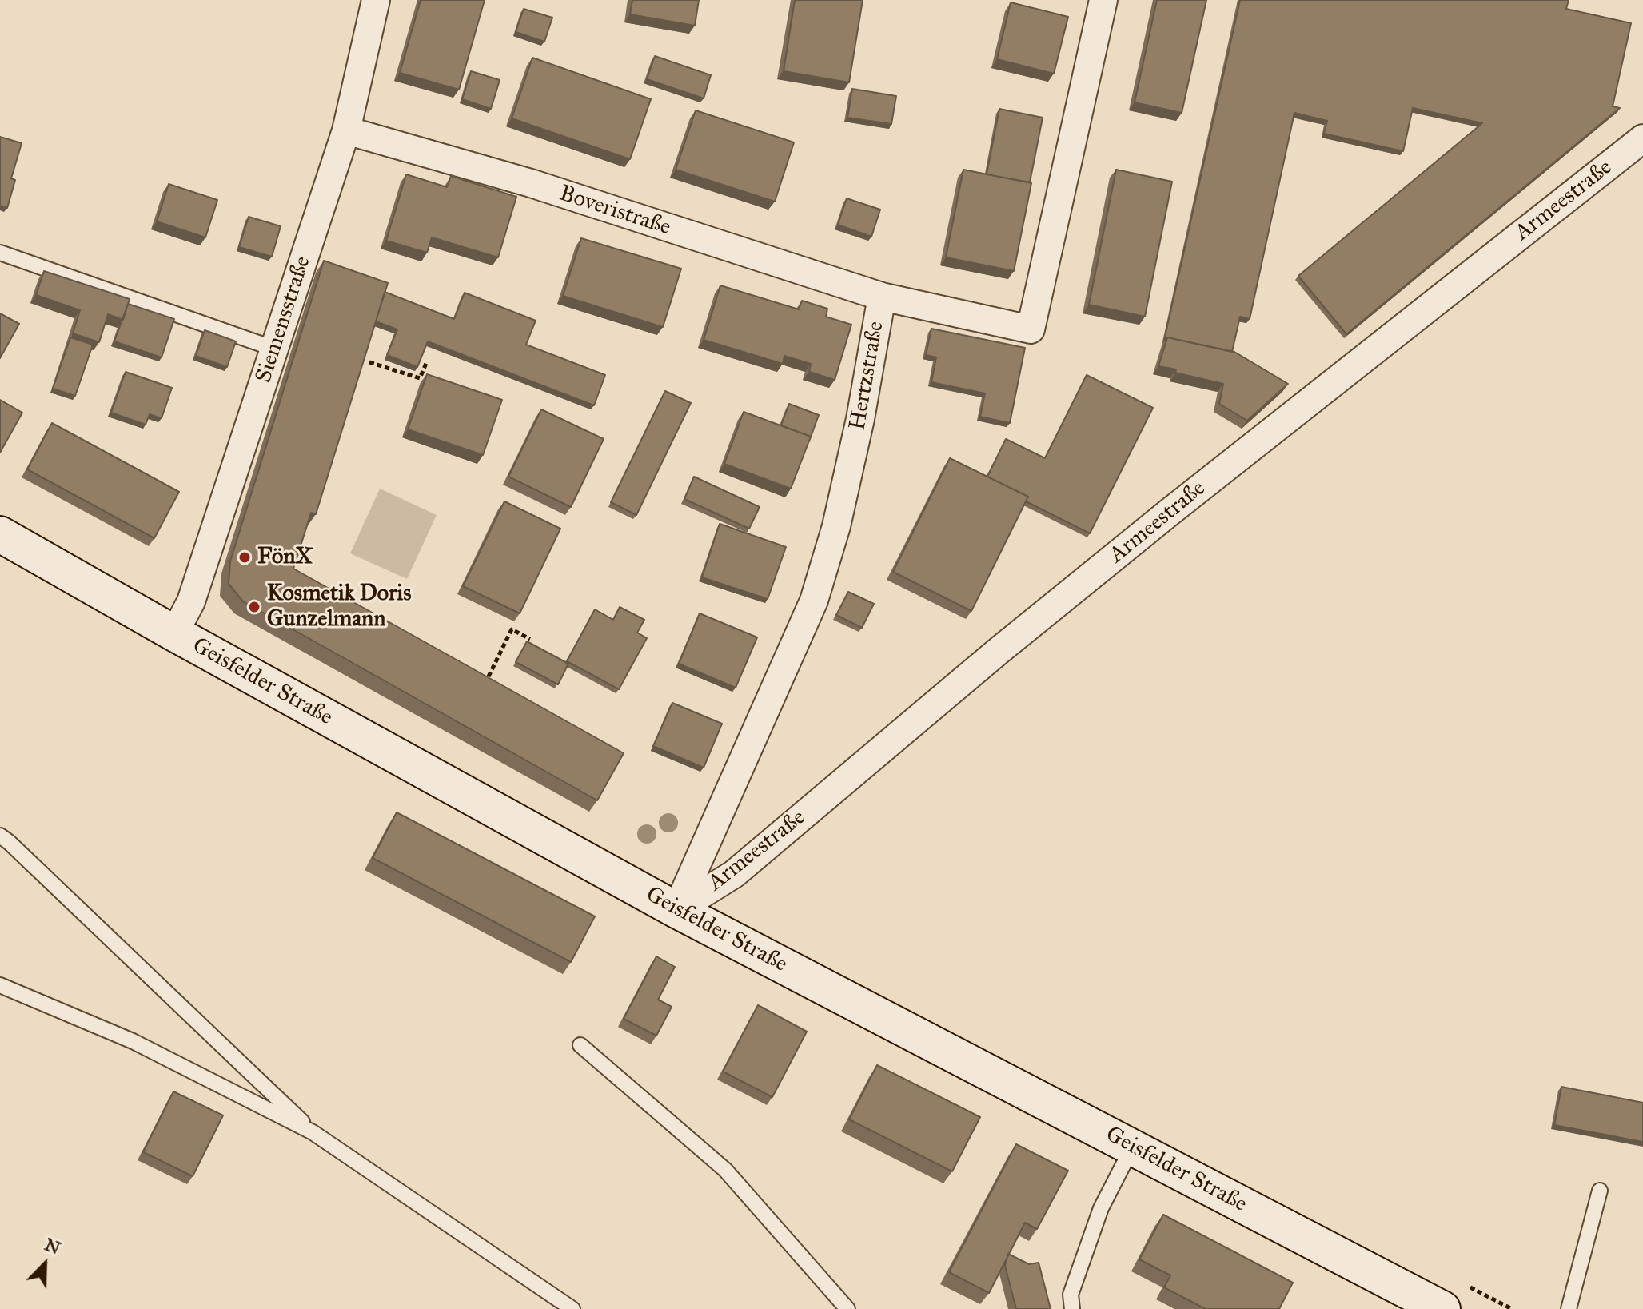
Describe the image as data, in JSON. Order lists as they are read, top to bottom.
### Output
{
  "streets": {
    "main road": ["Geisfelder Straße"],
    "street": [
      "Armeestraße",
      "Boveristraße",
      "Siemensstraße",
      "Hertzstraße"
    ]
  },
  "crossings": [
    ["Armeestraße", "Hertzstraße"],
    ["Armeestraße", "Geisfelder Straße"],
    ["Boveristraße", "Siemensstraße"],
    ["Boveristraße", "Hertzstraße"],
    ["Siemensstraße", "Geisfelder Straße"],
    ["Hertzstraße", "Geisfelder Straße"]
  ],
  "places": ["FönX", "Kosmetik Doris Gunzelmann"],
  "north": "top right"
}
